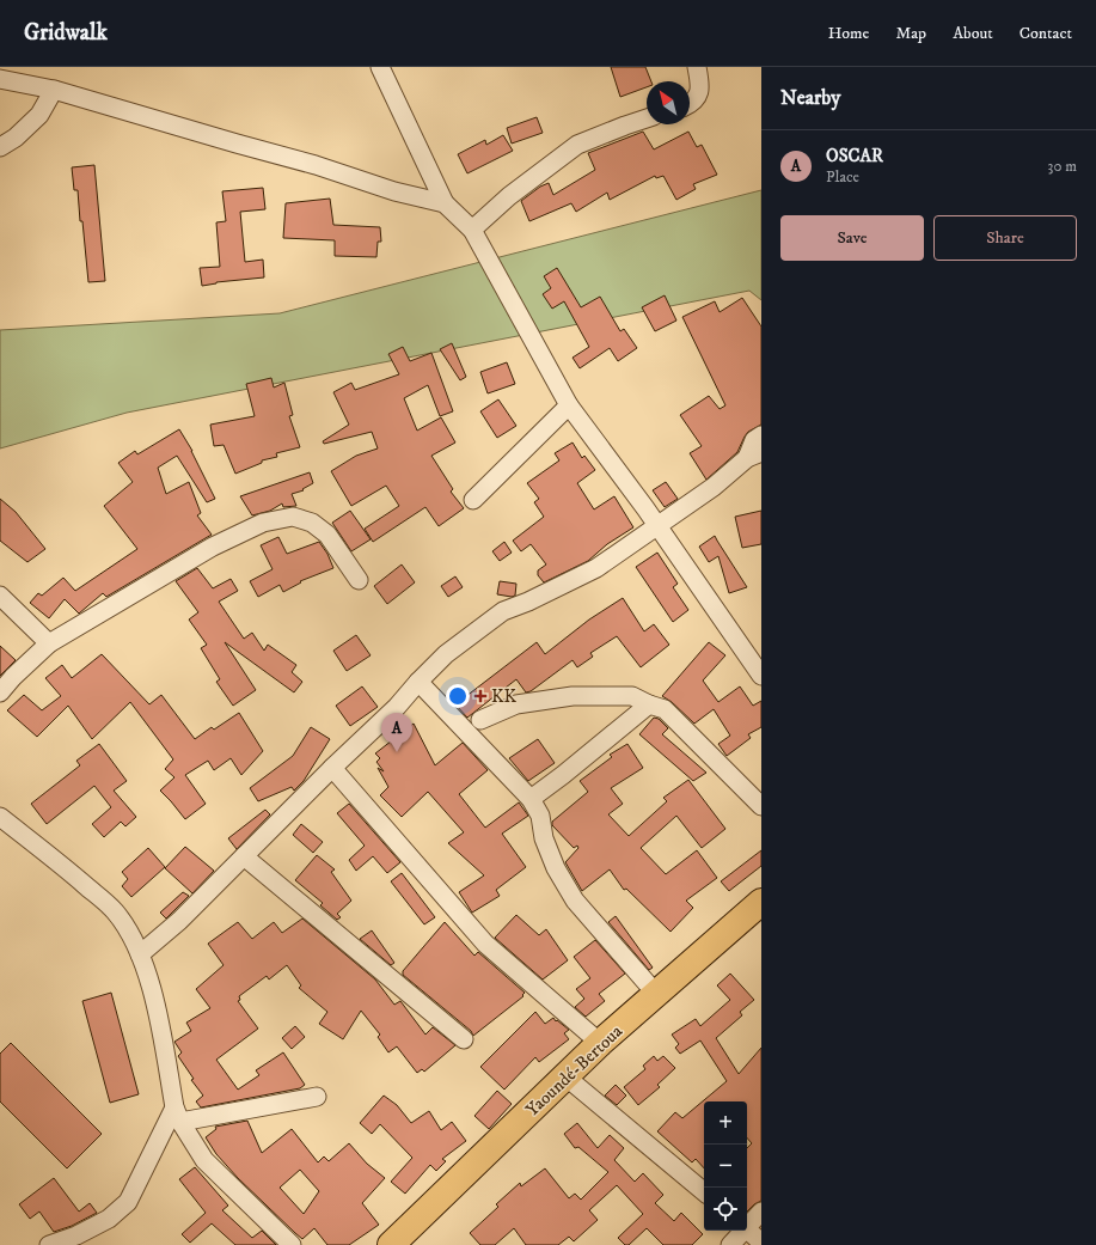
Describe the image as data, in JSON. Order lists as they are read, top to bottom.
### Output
{
  "streets": {
    "highway": ["Yaoundé-Bertoua"]
  },
  "places": {
    "health": ["KK"]
  },
  "north": "top left",
  "page": {
    "header": "Gridwalk",
    "nav": [
      "Home",
      "Map",
      "About",
      "Contact"
    ],
    "heading": "Nearby",
    "list": [
      {
        "mark": "A",
        "name": "OSCAR",
        "note": "Place",
        "value": "30 m"
      }
    ],
    "buttons": ["Save", "Share"],
    "pins": "A",
    "map_buttons": ["+", "−"]
  }
}
